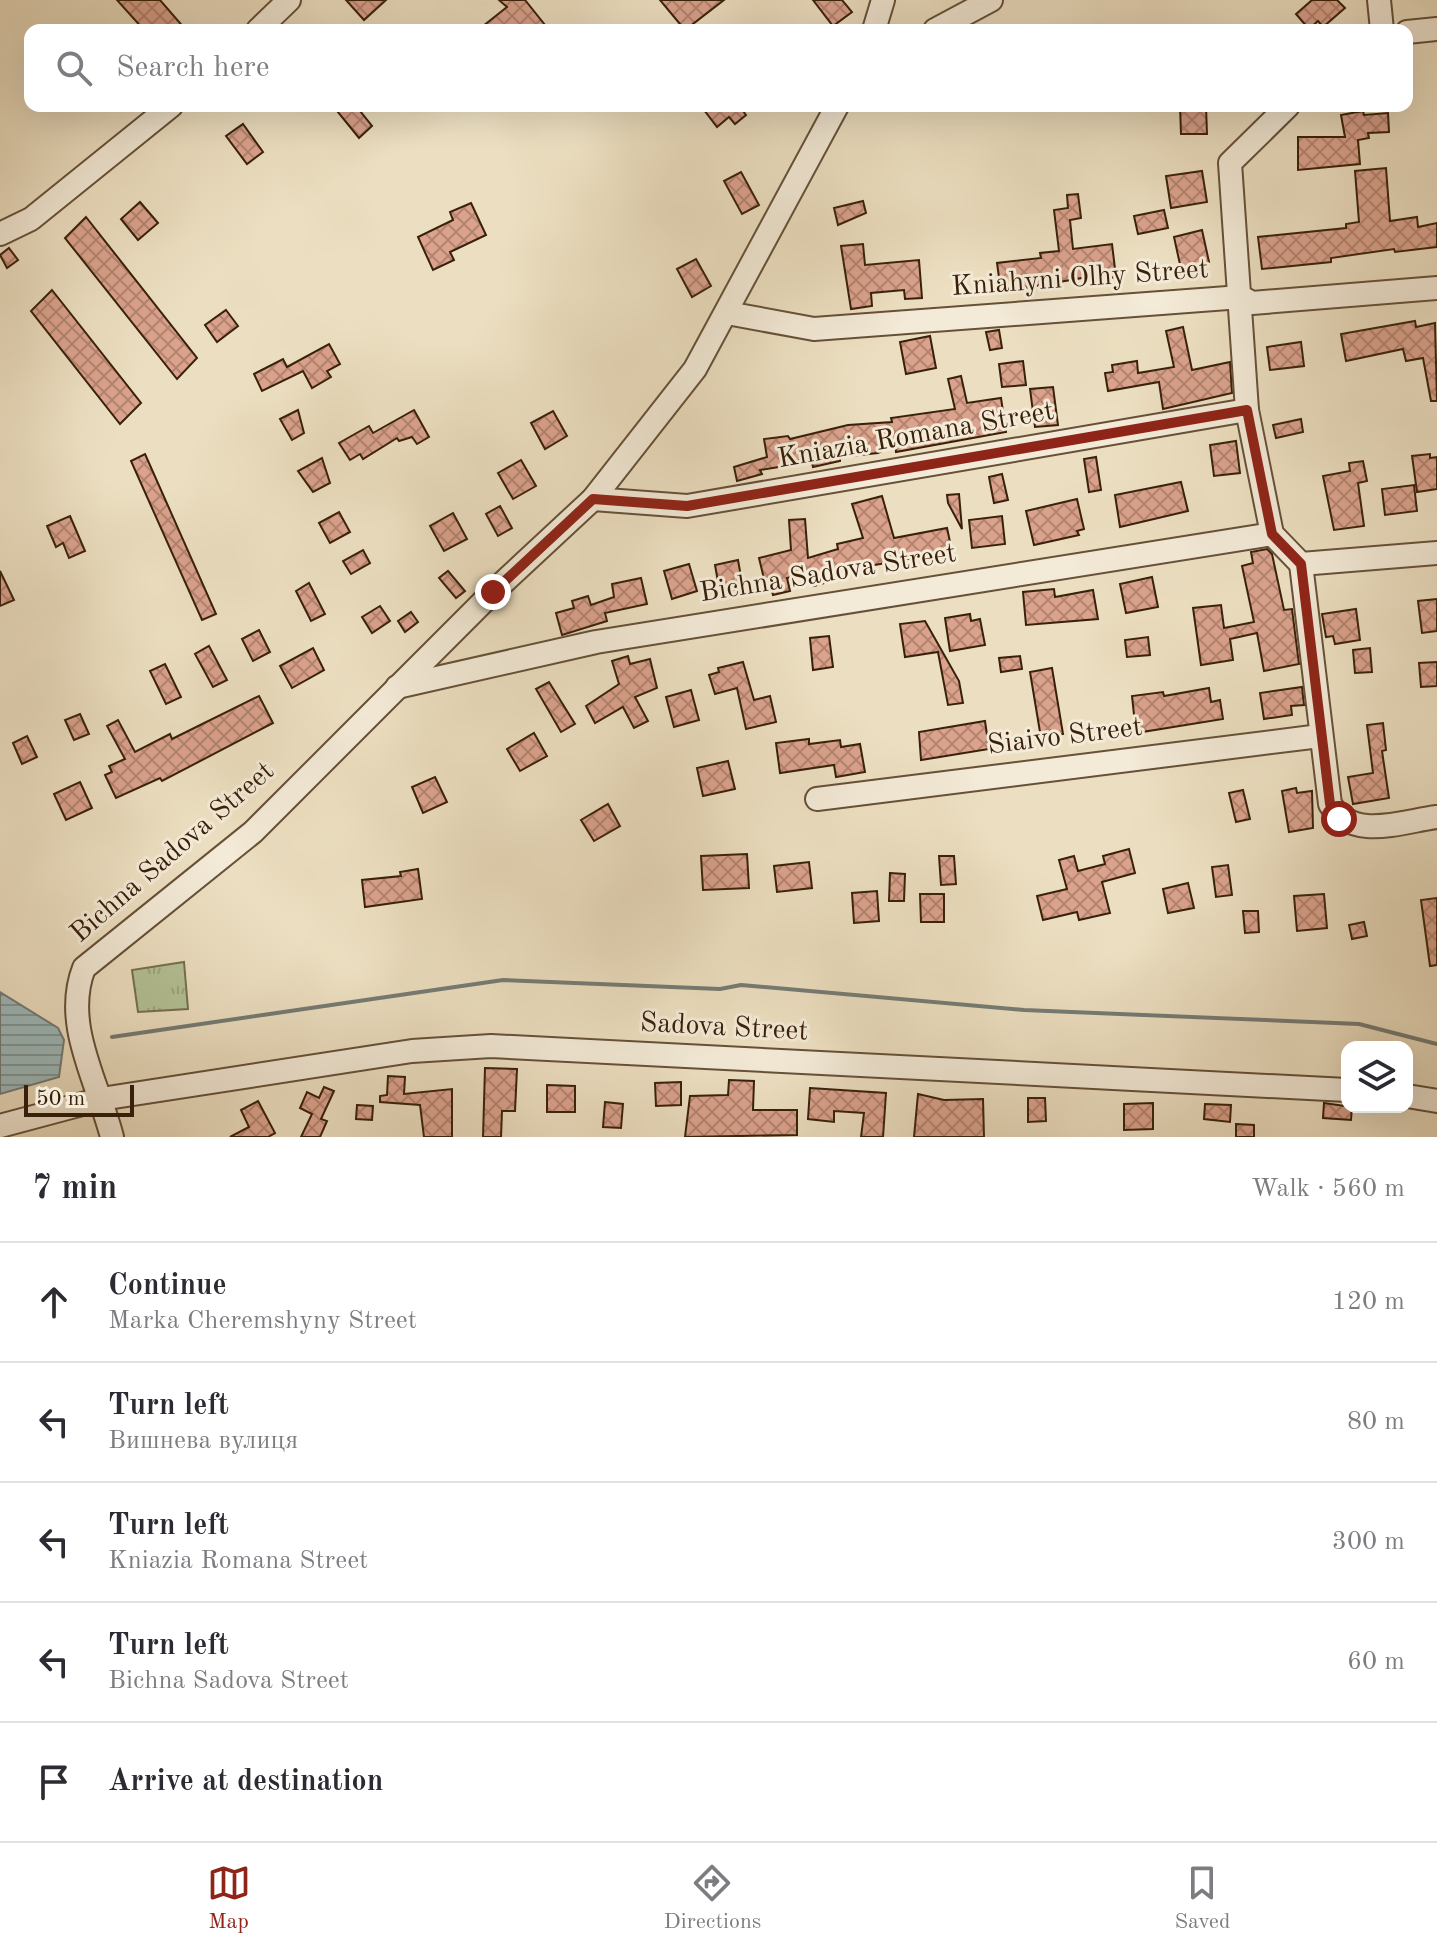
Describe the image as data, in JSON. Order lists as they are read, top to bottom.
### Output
{
  "streets": {
    "street": [
      "Kniahyni Olhy Street",
      "Kniazia Romana Street",
      "Bichna Sadova Street",
      "Siaivo Street",
      "Sadova Street"
    ]
  },
  "crossings": [
    ["Kniahyni Olhy Street", "Bichna Sadova Street"],
    ["Kniazia Romana Street", "Bichna Sadova Street"],
    ["Bichna Sadova Street", "Sadova Street"]
  ],
  "scale_bar": "50 m",
  "page": {
    "search": "Search here",
    "scale": "50 m",
    "heading": ["7 min", "Walk · 560 m"],
    "list": [
      ["Continue", "Marka Cheremshyny Street", "120 m"],
      ["Turn left", "Вишнева вулиця", "80 m"],
      ["Turn left", "Kniazia Romana Street", "300 m"],
      ["Turn left", "Bichna Sadova Street", "60 m"],
      "Arrive at destination"
    ],
    "nav": ["Map", "Directions", "Saved"]
  }
}
